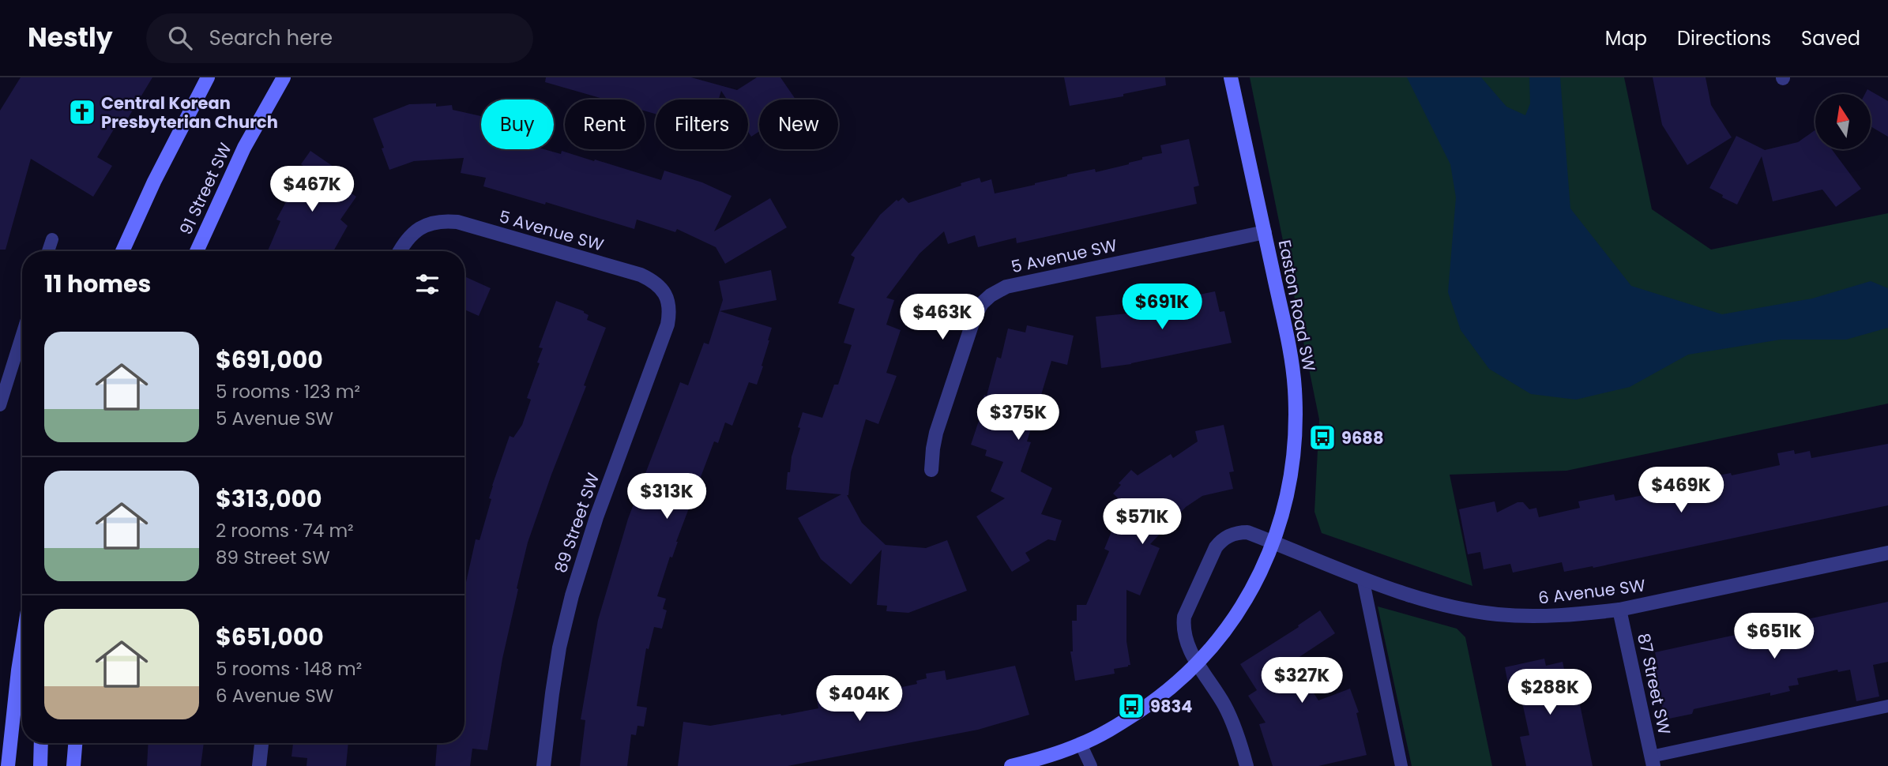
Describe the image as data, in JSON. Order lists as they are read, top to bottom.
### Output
{
  "streets": {
    "street": [
      "91 Street SW",
      "5 Avenue SW",
      "Easton Road SW",
      "89 Street SW",
      "6 Avenue SW",
      "87 Street SW"
    ]
  },
  "crossings": [
    ["5 Avenue SW", "Easton Road SW"],
    ["5 Avenue SW", "89 Street SW"],
    ["Easton Road SW", "6 Avenue SW"],
    ["6 Avenue SW", "87 Street SW"]
  ],
  "places": {
    "church": ["Central Korean Presbyterian Church"],
    "bus stop": ["9688", "9834"]
  },
  "north": "top",
  "page": {
    "header": "Nestly",
    "search": "Search here",
    "nav": ["Map", "Directions", "Saved"],
    "chip": [
      "Buy",
      "Rent",
      "Filters",
      "New"
    ],
    "price": [
      "$467K",
      "$691K",
      "$463K",
      "$375K",
      "$469K",
      "$313K",
      "$571K",
      "$651K",
      "$327K",
      "$288K",
      "$404K"
    ],
    "heading": "11 homes",
    "list": [
      {
        "name": "$691,000",
        "note": "5 rooms · 123 m² · 5 Avenue SW"
      },
      {
        "name": "$313,000",
        "note": "2 rooms · 74 m² · 89 Street SW"
      },
      {
        "name": "$651,000",
        "note": "5 rooms · 148 m² · 6 Avenue SW"
      }
    ]
  }
}
